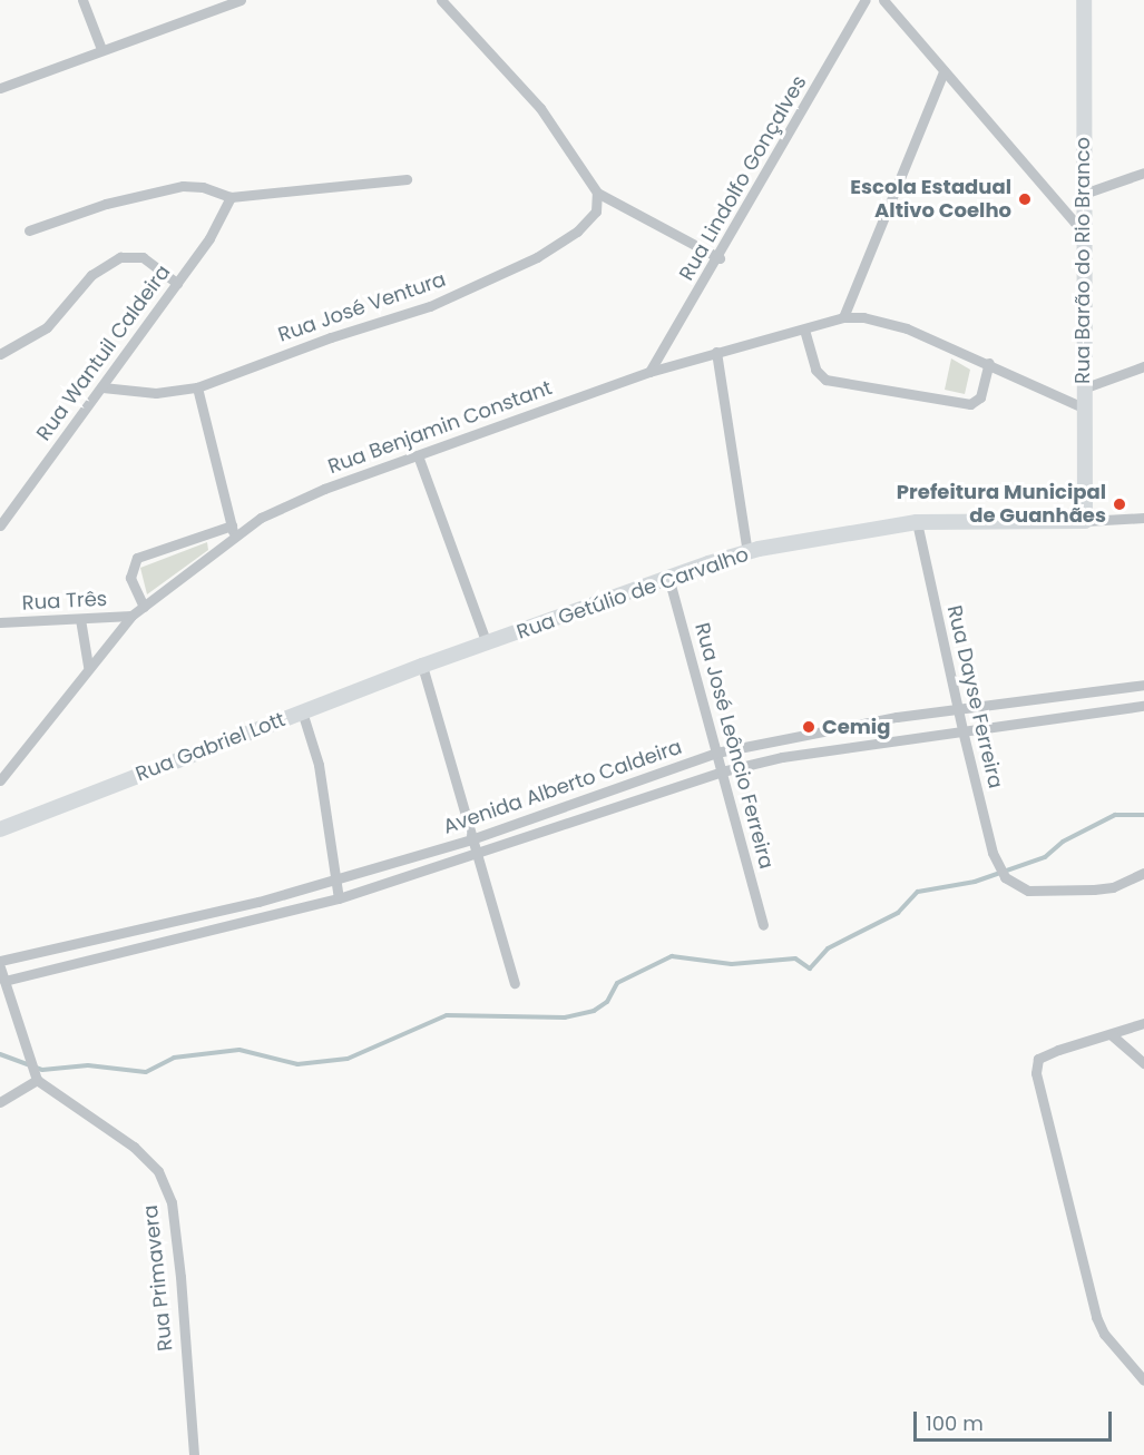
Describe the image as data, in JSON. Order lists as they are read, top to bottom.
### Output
{
  "streets": {
    "street": [
      "Rua Lindolfo Gonçalves",
      "Rua Barão do Rio Branco",
      "Rua José Ventura",
      "Rua Wantuil Caldeira",
      "Rua Benjamin Constant",
      "Rua Getúlio de Carvalho",
      "Rua Três",
      "Rua Dayse Ferreira",
      "Rua José Leôncio Ferreira",
      "Rua Gabriel Lott",
      "Avenida Alberto Caldeira",
      "Rua Primavera"
    ]
  },
  "crossings": [
    ["Rua Lindolfo Gonçalves", "Rua Benjamin Constant"],
    ["Rua Barão do Rio Branco", "Rua Benjamin Constant"],
    ["Rua Barão do Rio Branco", "Rua Getúlio de Carvalho"],
    ["Rua José Ventura", "Rua Wantuil Caldeira"],
    ["Rua Benjamin Constant", "Rua Três"],
    ["Rua Getúlio de Carvalho", "Rua Dayse Ferreira"],
    ["Rua Getúlio de Carvalho", "Rua José Leôncio Ferreira"],
    ["Rua Getúlio de Carvalho", "Rua Gabriel Lott"],
    ["Rua Dayse Ferreira", "Avenida Alberto Caldeira"],
    ["Rua José Leôncio Ferreira", "Avenida Alberto Caldeira"]
  ],
  "places": ["Escola Estadual Altivo Coelho", "Prefeitura Municipal de Guanhães", "Cemig"],
  "scale_bar": "100 m"
}
